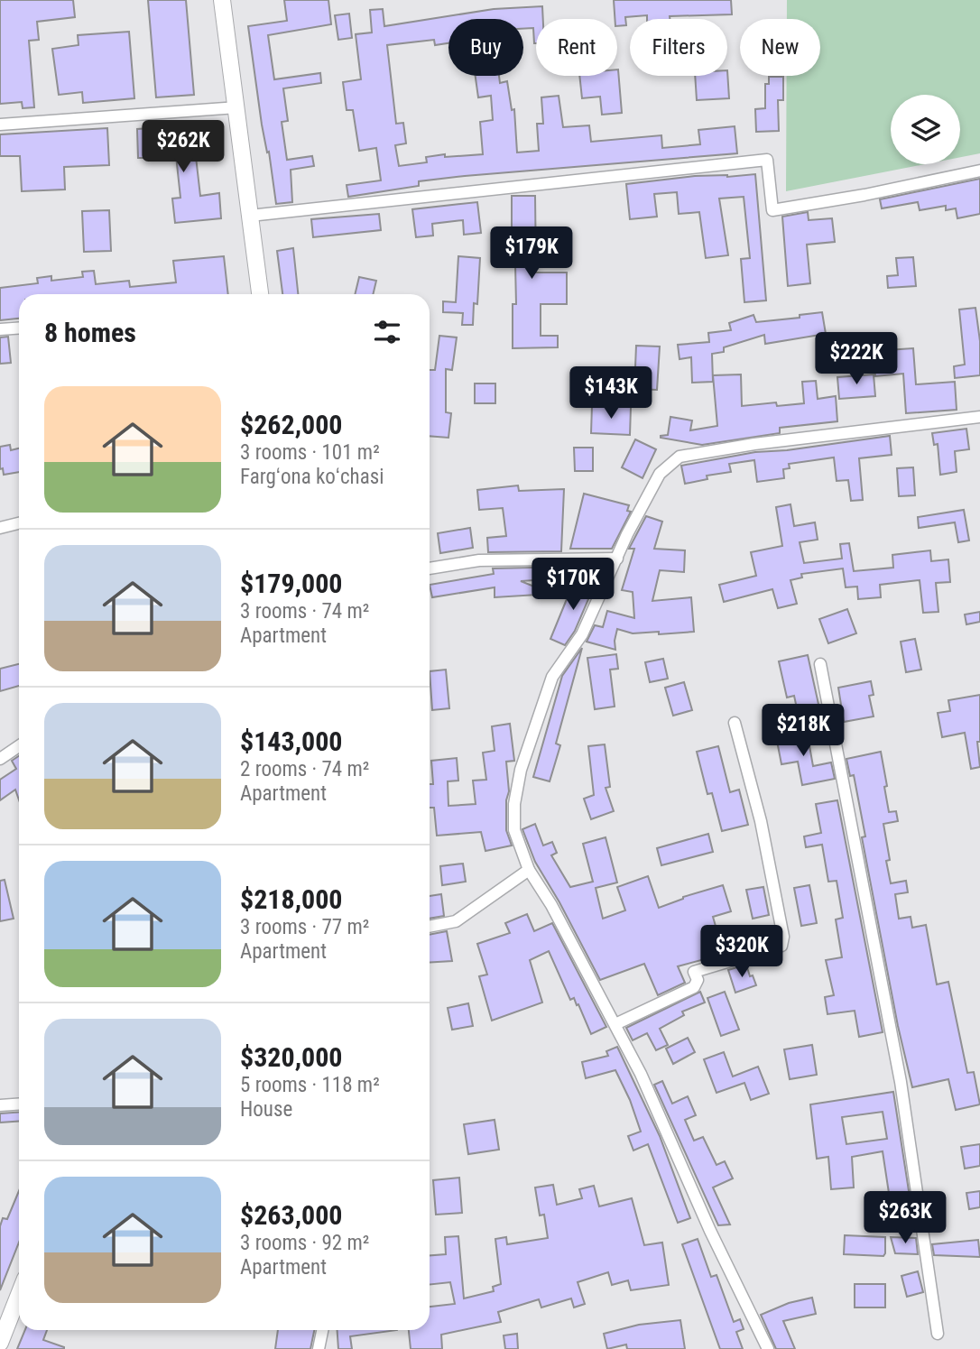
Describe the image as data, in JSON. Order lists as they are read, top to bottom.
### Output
{
  "page": {
    "chip": [
      "Buy",
      "Rent",
      "Filters",
      "New"
    ],
    "price": [
      "$262K",
      "$179K",
      "$222K",
      "$143K",
      "$170K",
      "$218K",
      "$320K",
      "$263K"
    ],
    "heading": "8 homes",
    "list": [
      {
        "name": "$262,000",
        "note": "3 rooms · 101 m² · Fargʻona koʻchasi"
      },
      {
        "name": "$179,000",
        "note": "3 rooms · 74 m² · Apartment"
      },
      {
        "name": "$143,000",
        "note": "2 rooms · 74 m² · Apartment"
      },
      {
        "name": "$218,000",
        "note": "3 rooms · 77 m² · Apartment"
      },
      {
        "name": "$320,000",
        "note": "5 rooms · 118 m² · House"
      },
      {
        "name": "$263,000",
        "note": "3 rooms · 92 m² · Apartment"
      }
    ]
  }
}
